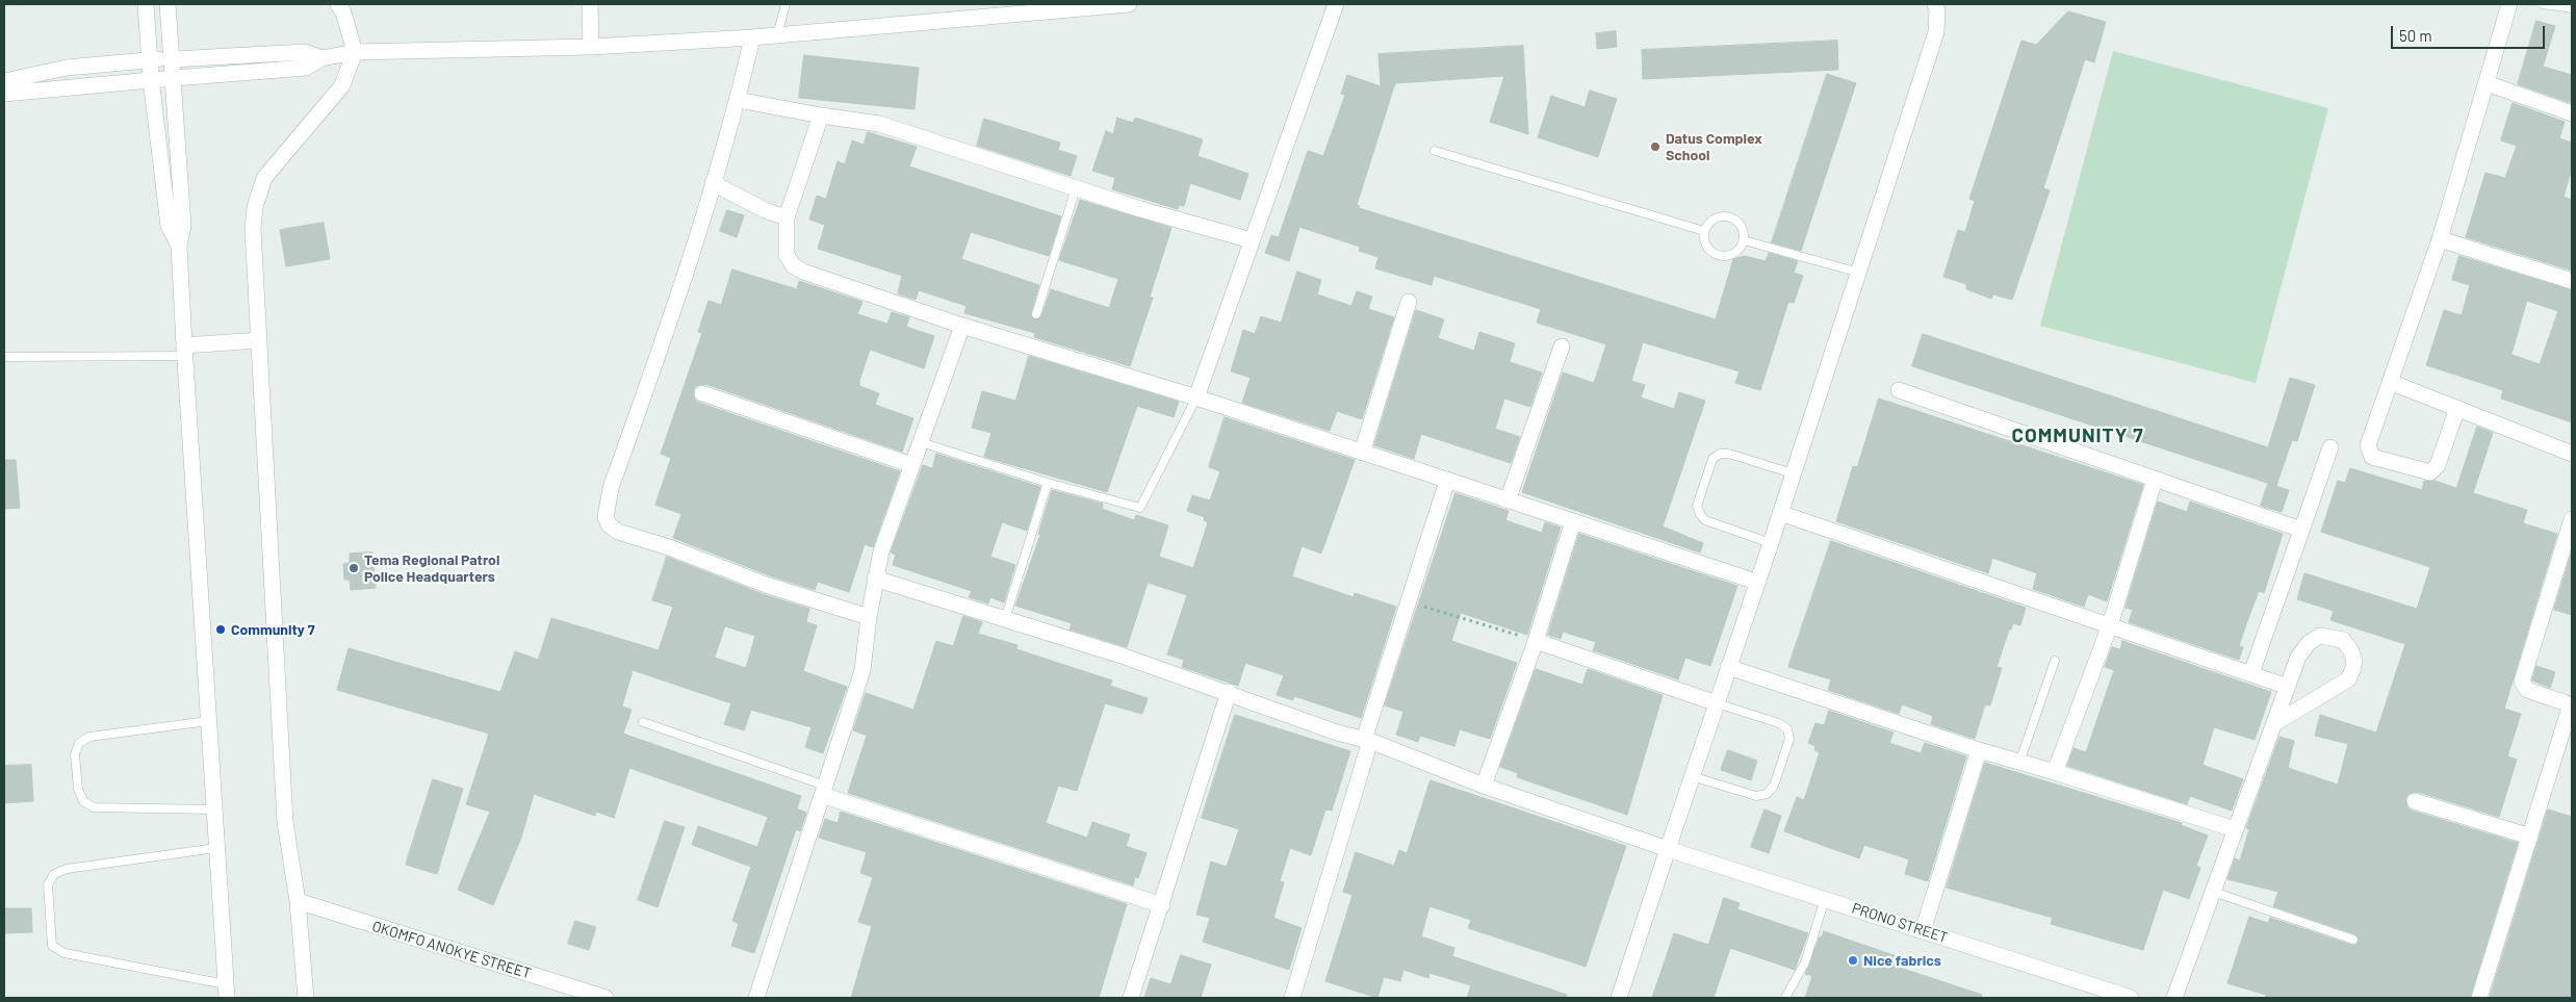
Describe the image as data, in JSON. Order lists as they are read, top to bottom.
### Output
{
  "streets": {
    "street": ["PRONO STREET", "OKOMFO ANOKYE STREET"]
  },
  "districts": ["COMMUNITY 7"],
  "places": [
    "Datus Complex School",
    "Tema Regional Patrol Police Headquarters",
    "Community 7",
    "Nice fabrics"
  ],
  "scale_bar": "50 m"
}
